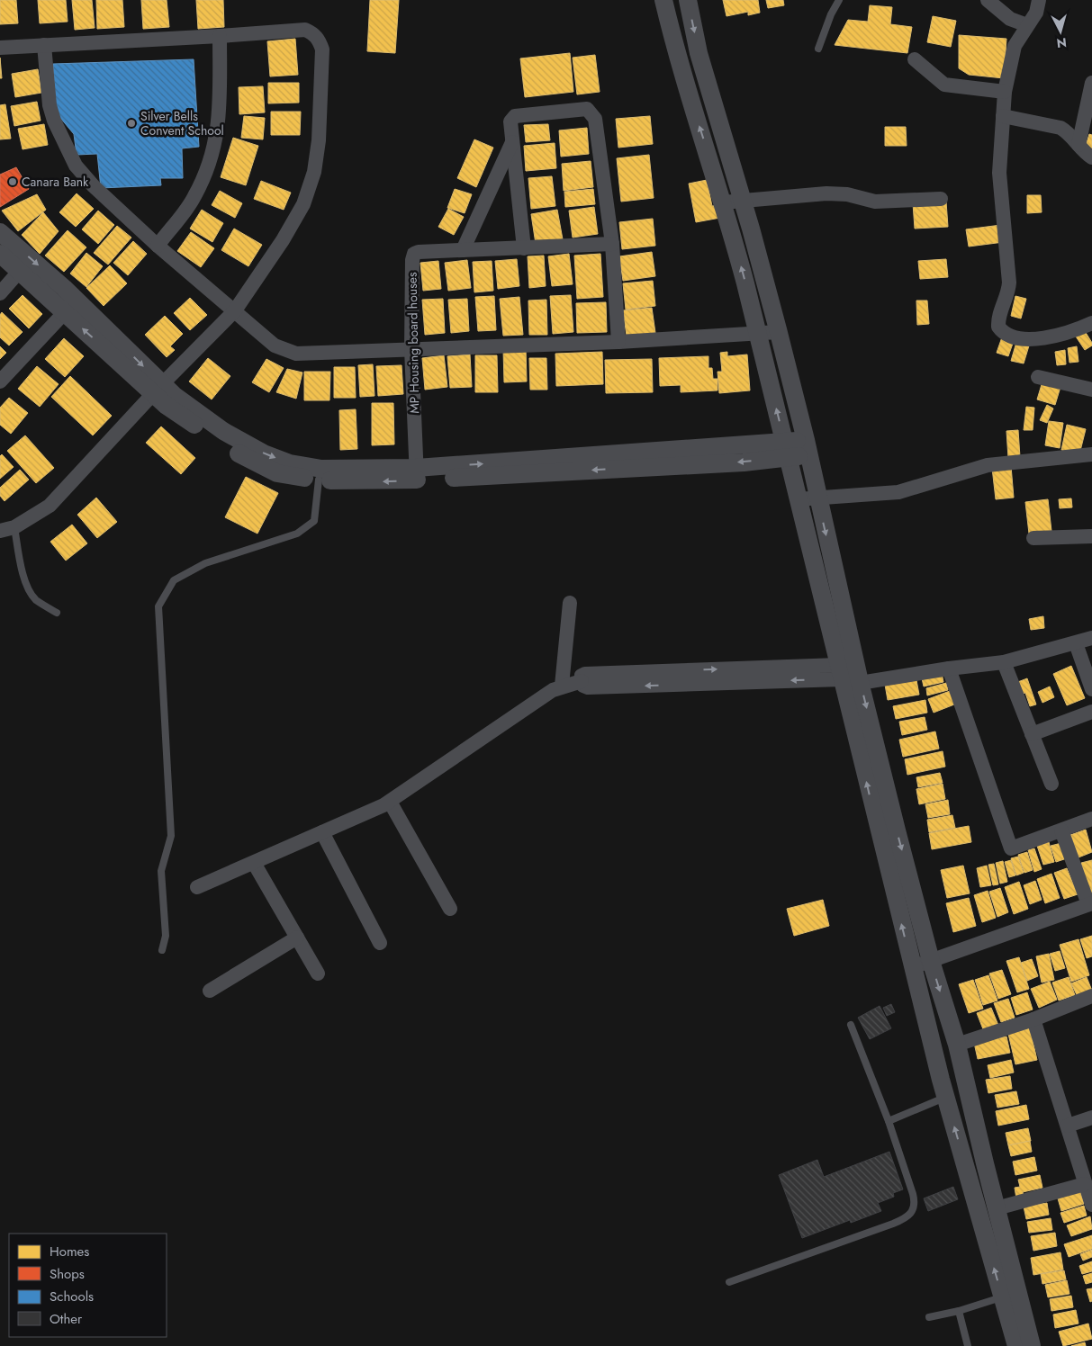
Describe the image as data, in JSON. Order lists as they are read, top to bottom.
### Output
{
  "streets": {
    "street": ["MP Housing board houses"]
  },
  "places": ["Silver Bells Convent School", "Canara Bank"],
  "legend": [
    "Homes",
    "Shops",
    "Schools",
    "Other"
  ],
  "north": "bottom"
}
